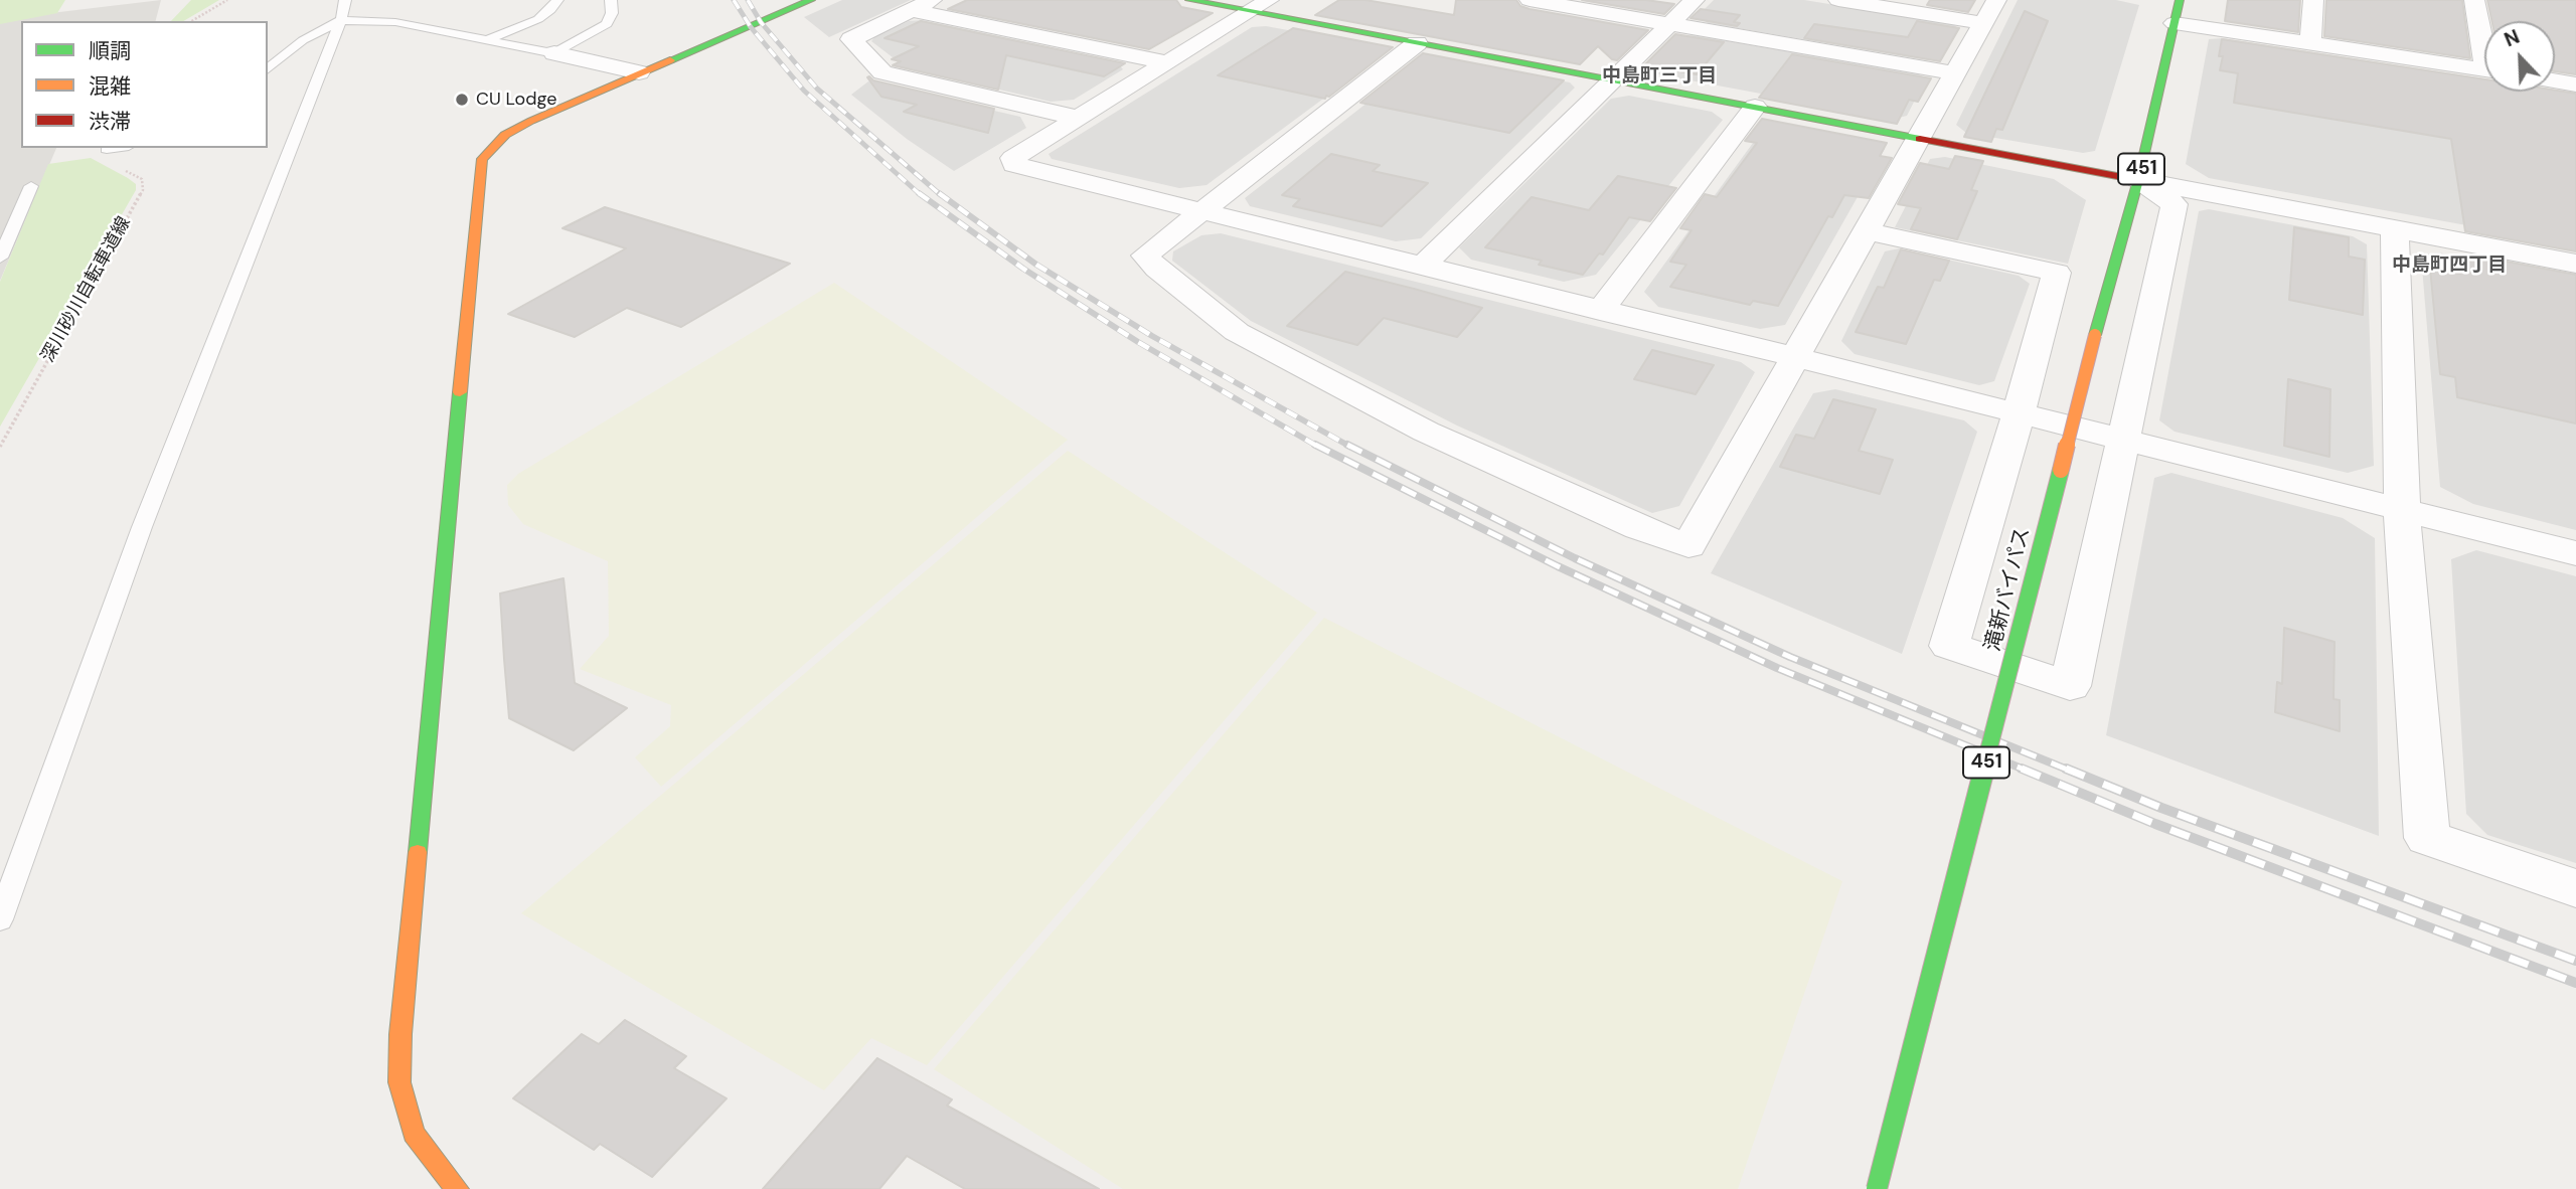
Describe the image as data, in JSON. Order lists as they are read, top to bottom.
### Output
{
  "streets": {
    "main road": ["451", "滝新バイパス"],
    "path": ["深川砂川自転車道線"]
  },
  "districts": ["中島町三丁目", "中島町四丁目"],
  "places": ["CU Lodge"],
  "legend": ["順調", "混雑", "渋滞"],
  "north": "top left"
}
